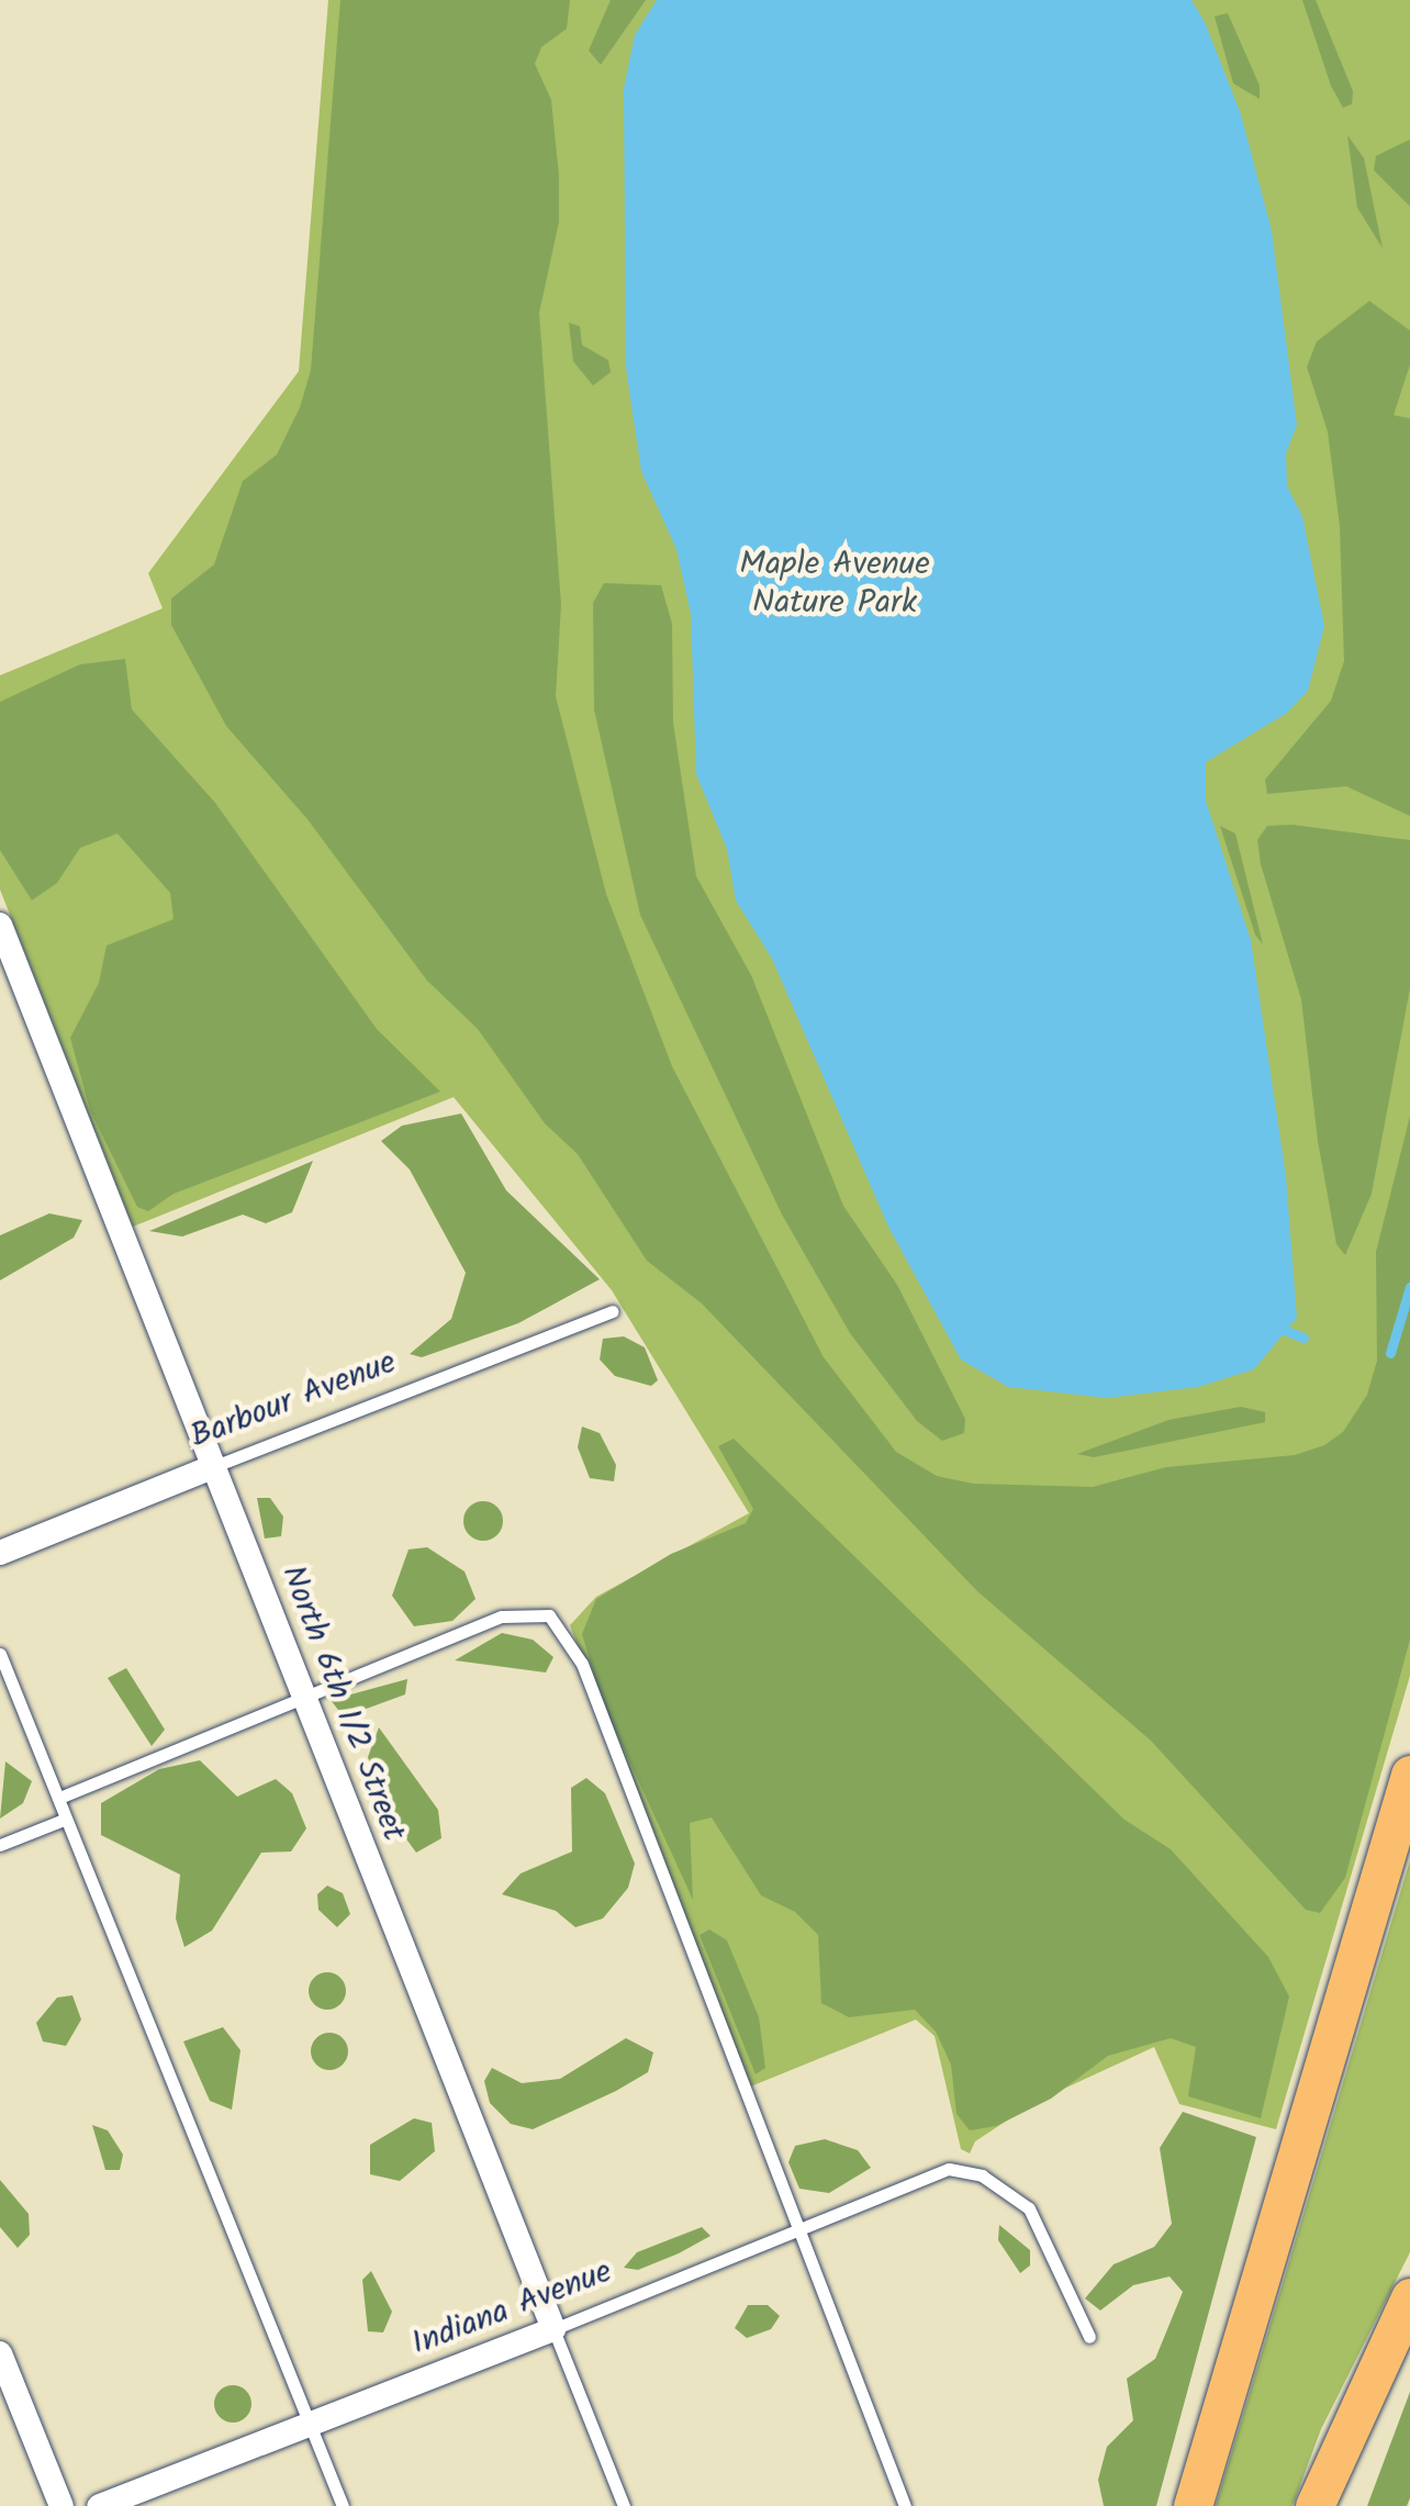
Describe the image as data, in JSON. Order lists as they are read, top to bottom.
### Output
{
  "streets": {
    "street": ["Barbour Avenue", "North 6th 1/2 Street", "Indiana Avenue"]
  },
  "crossings": [
    ["Barbour Avenue", "North 6th 1/2 Street"],
    ["North 6th 1/2 Street", "Indiana Avenue"]
  ],
  "parks": ["Maple Avenue Nature Park"]
}
